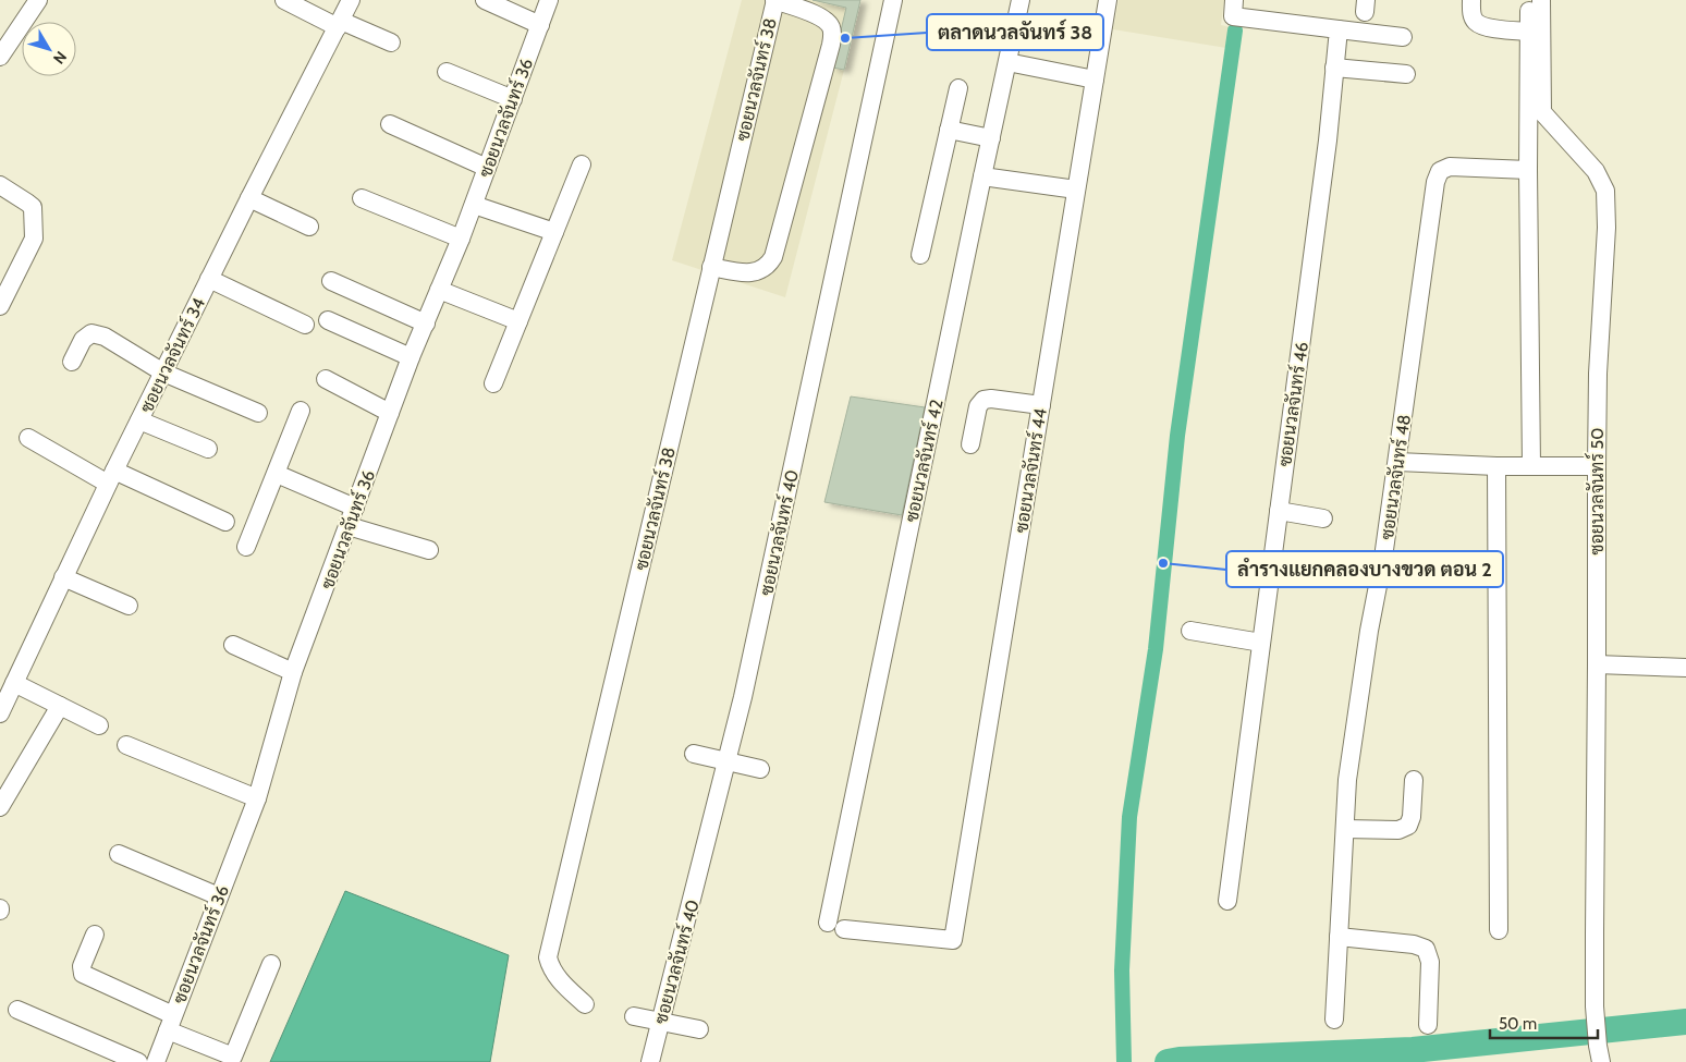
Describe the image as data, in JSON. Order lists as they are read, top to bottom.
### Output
{
  "streets": {
    "street": [
      "ซอยนวลจันทร์ 38",
      "ซอยนวลจันทร์ 36",
      "ซอยนวลจันทร์ 34",
      "ซอยนวลจันทร์ 46",
      "ซอยนวลจันทร์ 42",
      "ซอยนวลจันทร์ 44",
      "ซอยนวลจันทร์ 48",
      "ซอยนวลจันทร์ 50",
      "ซอยนวลจันทร์ 40"
    ]
  },
  "crossings": [
    ["ซอยนวลจันทร์ 42", "ซอยนวลจันทร์ 44"]
  ],
  "places": ["ตลาดนวลจันทร์ 38", "ลำรางแยกคลองบางขวด ตอน 2"],
  "scale_bar": "50 m",
  "north": "bottom right"
}
